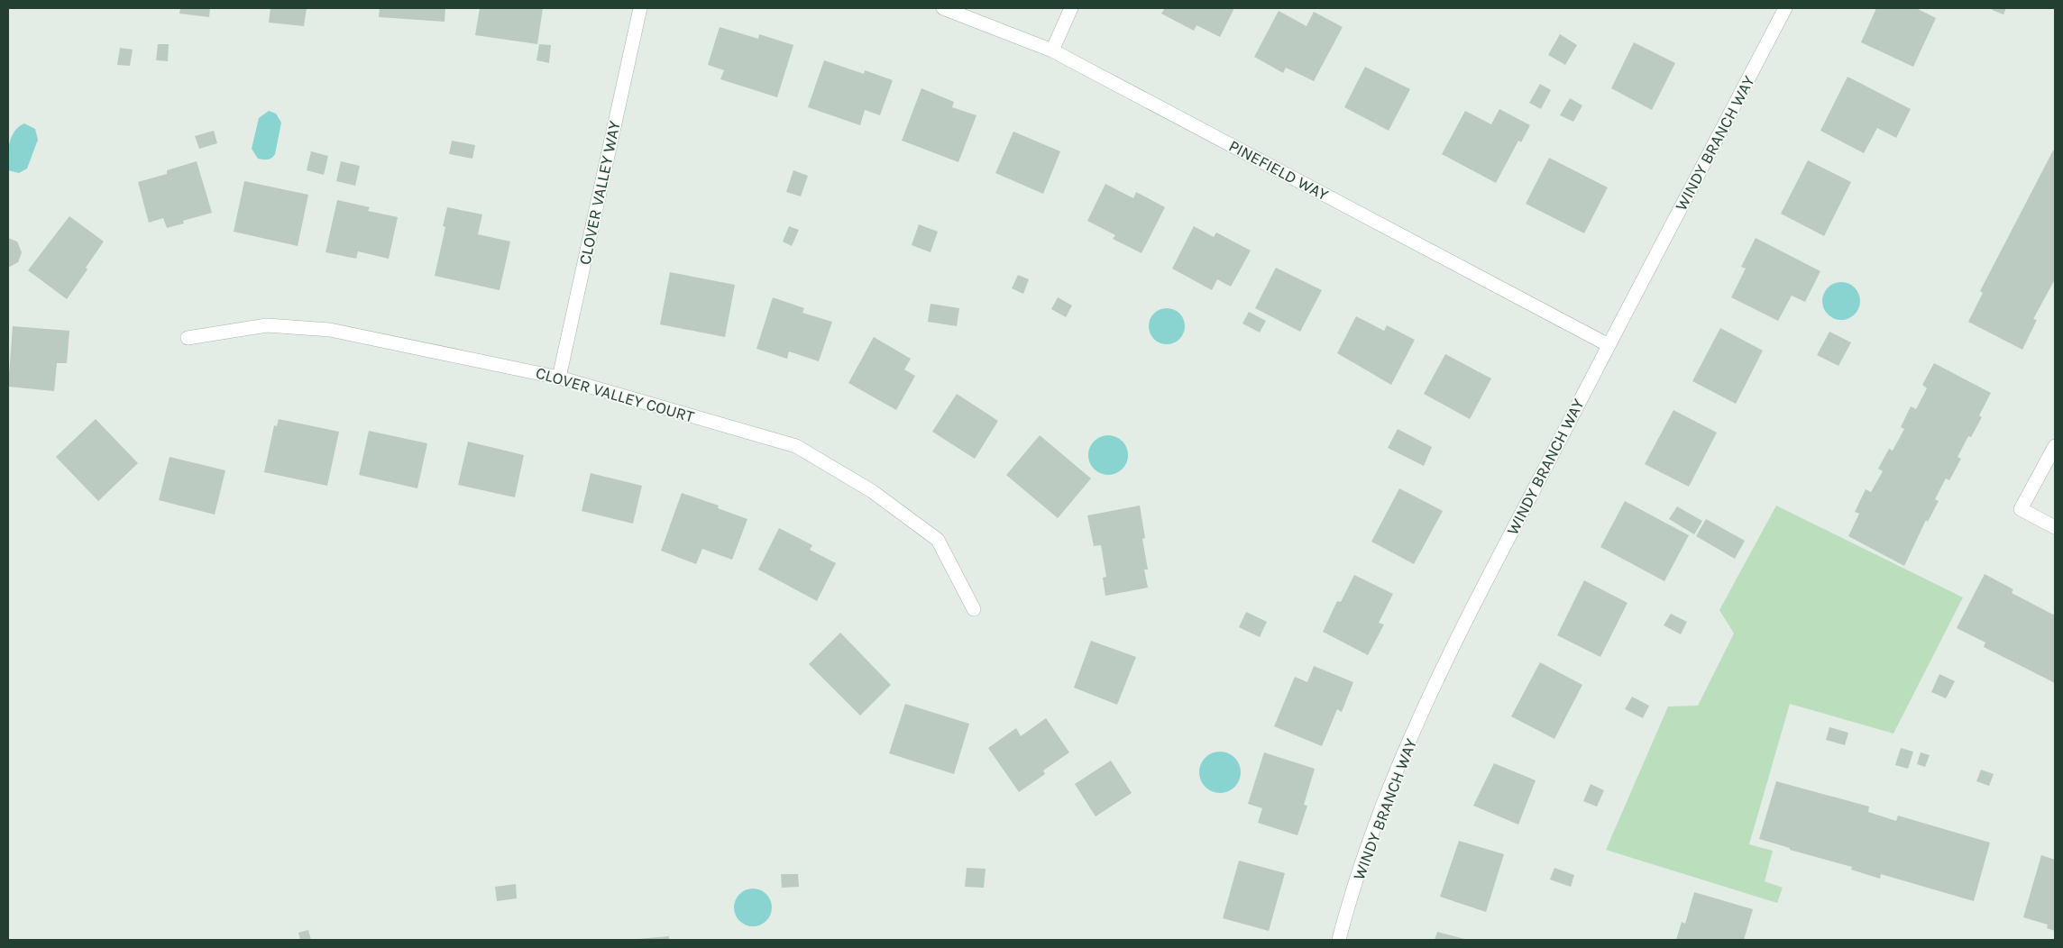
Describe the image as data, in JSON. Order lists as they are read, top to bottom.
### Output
{
  "streets": {
    "street": [
      "WINDY BRANCH WAY",
      "PINEFIELD WAY",
      "CLOVER VALLEY WAY",
      "CLOVER VALLEY COURT"
    ]
  },
  "crossings": [
    ["WINDY BRANCH WAY", "PINEFIELD WAY"],
    ["CLOVER VALLEY WAY", "CLOVER VALLEY COURT"]
  ]
}
